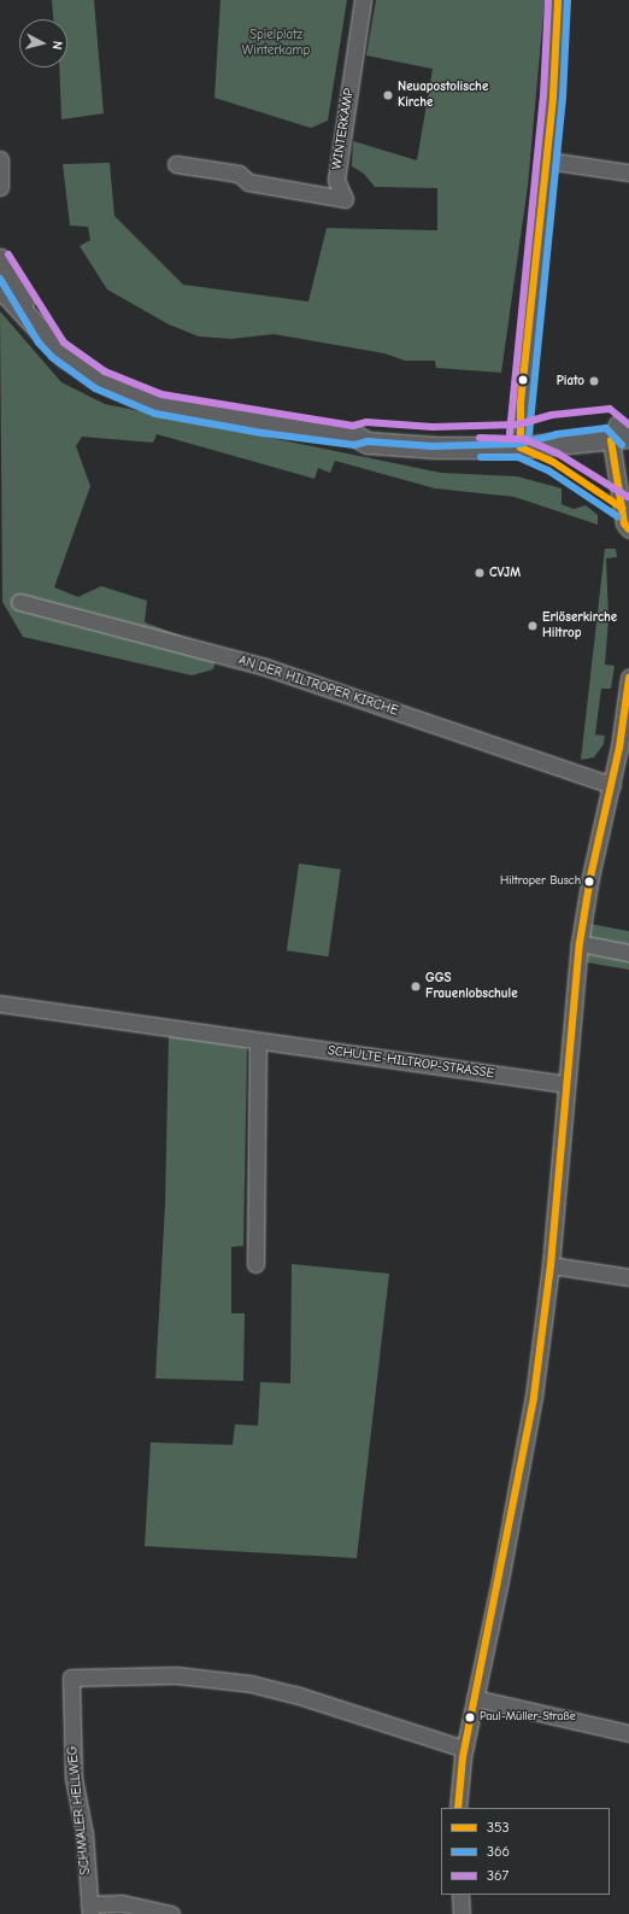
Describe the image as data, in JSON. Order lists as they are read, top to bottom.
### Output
{
  "streets": {
    "street": [
      "WINTERKAMP",
      "AN DER HILTROPER KIRCHE",
      "SCHULTE-HILTROP-STRASSE",
      "SCHMALER HELLWEG"
    ]
  },
  "parks": ["Spielplatz Winterkamp"],
  "places": [
    "Neuapostolische Kirche",
    "Piato",
    "CVJM",
    "Erlöserkirche Hiltrop",
    "Hiltroper Busch",
    "GGS Frauenlobschule",
    "Paul-Müller-Straße"
  ],
  "lines": ["transit line 353", "transit line 366", "transit line 367"],
  "legend": ["353", "366", "367"],
  "north": "right"
}
